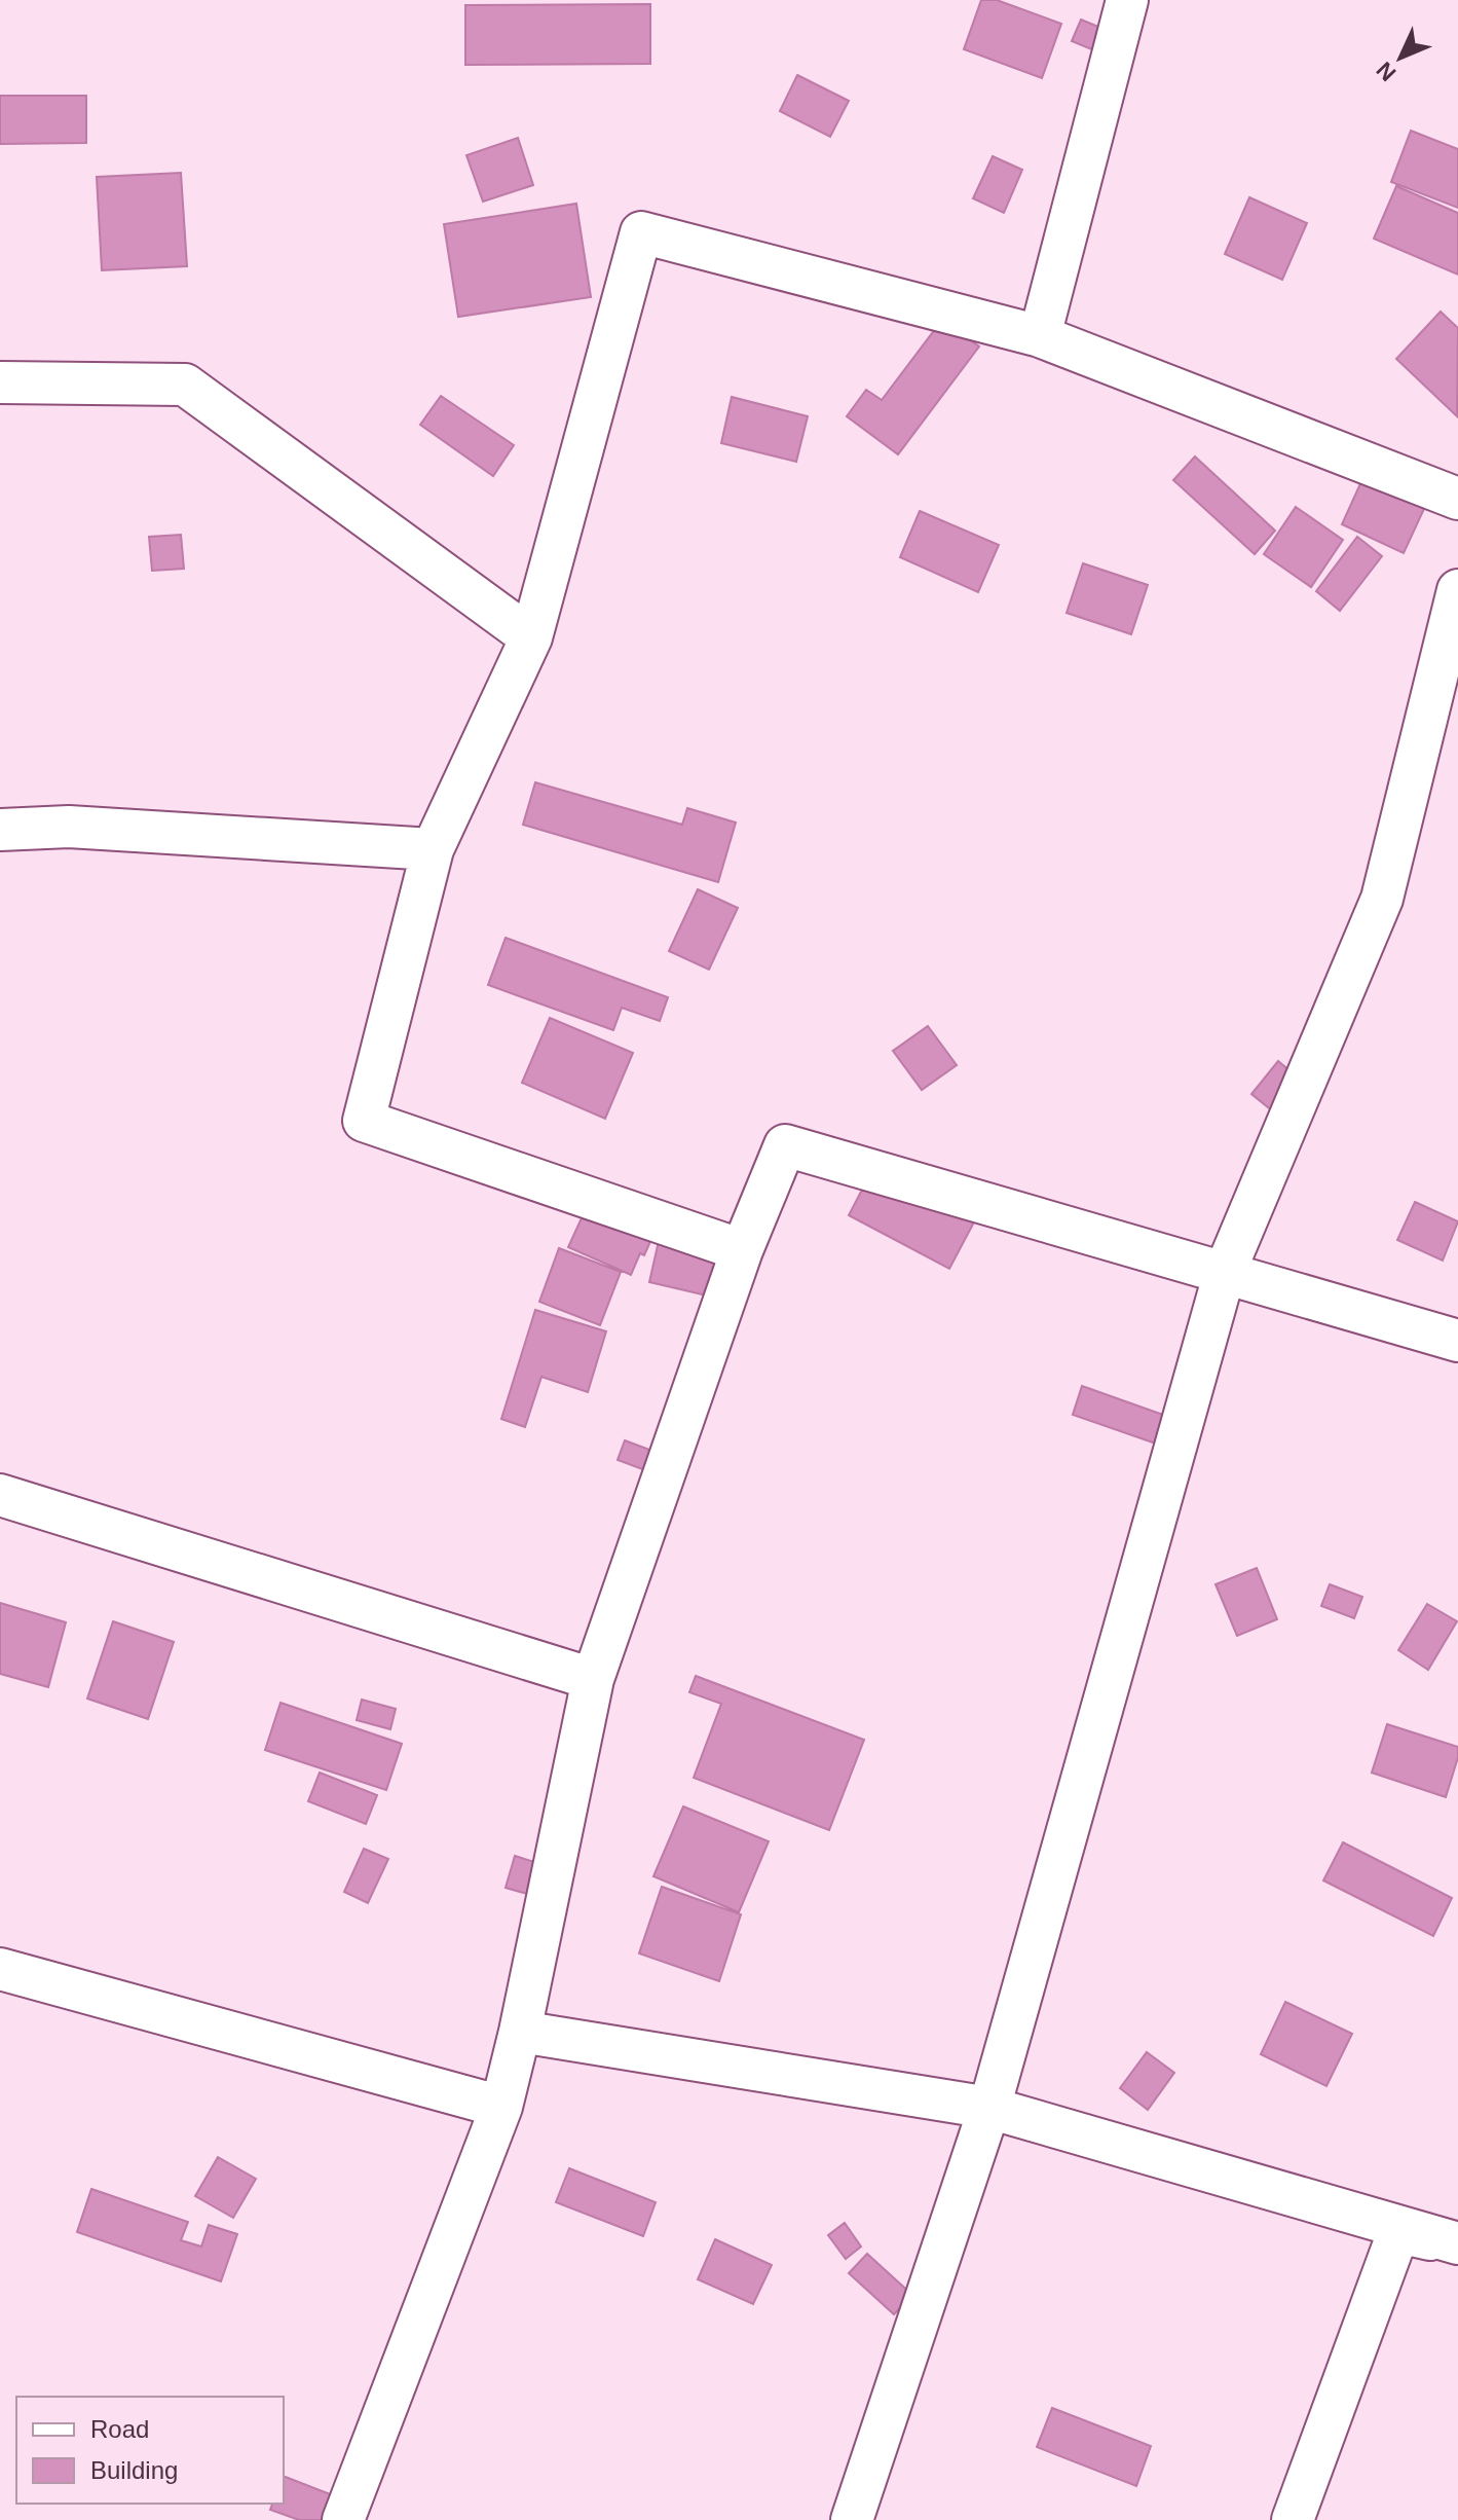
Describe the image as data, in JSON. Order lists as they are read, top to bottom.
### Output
{
  "legend": ["Road", "Building"],
  "north": "bottom left"
}
